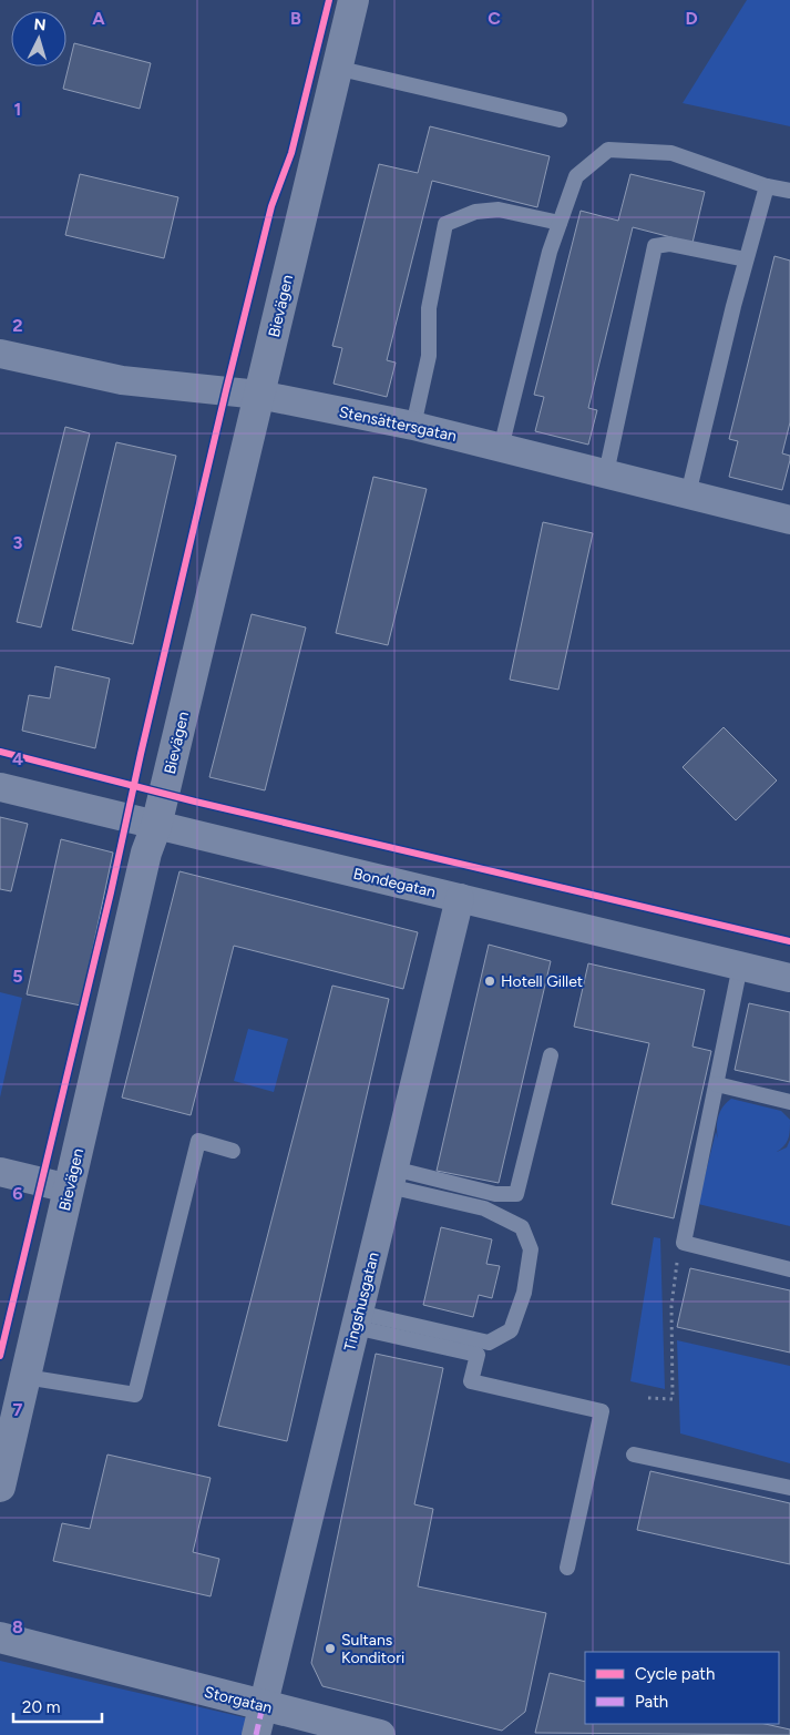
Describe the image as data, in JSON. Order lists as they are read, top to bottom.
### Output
{
  "streets": {
    "street": [
      "Bievägen",
      "Stensättersgatan",
      "Bondegatan",
      "Tingshusgatan",
      "Storgatan"
    ]
  },
  "crossings": [
    ["Bievägen", "Stensättersgatan"],
    ["Bievägen", "Bondegatan"],
    ["Bondegatan", "Tingshusgatan"],
    ["Tingshusgatan", "Storgatan"]
  ],
  "places": ["Hotell Gillet", "Sultans Konditori"],
  "legend": ["Cycle path", "Path"],
  "scale_bar": "20 m",
  "north": "top",
  "grid": {
    "columns": [
      "A",
      "B",
      "C",
      "D"
    ],
    "rows": [
      "1",
      "2",
      "3",
      "4",
      "5",
      "6",
      "7",
      "8"
    ]
  }
}
